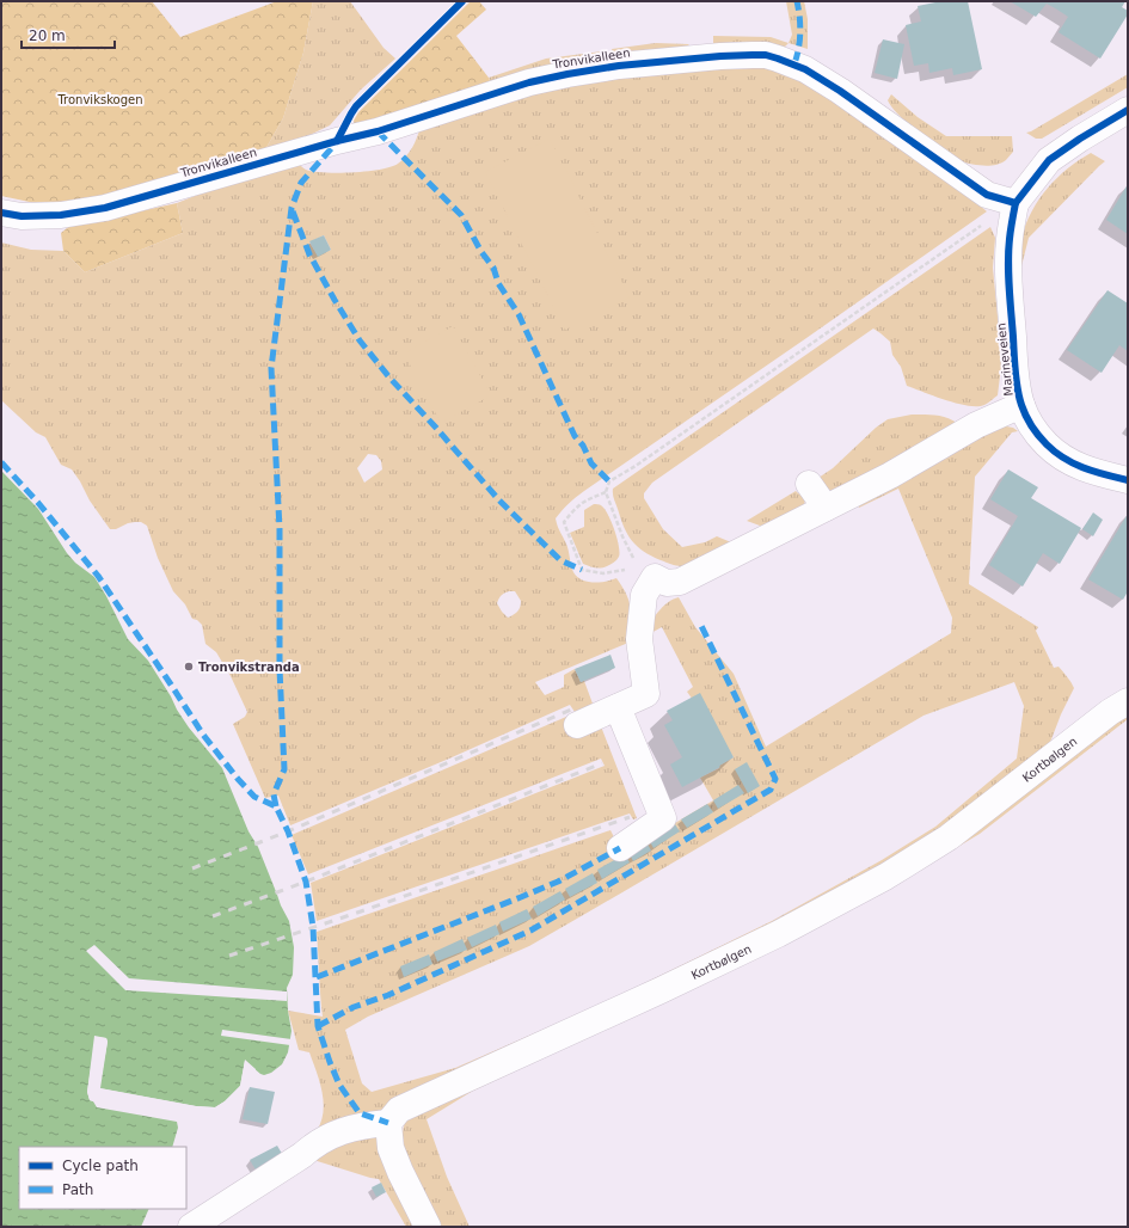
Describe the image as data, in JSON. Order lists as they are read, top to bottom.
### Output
{
  "streets": {
    "street": ["Tronvikalleen", "Marineveien", "Kortbølgen"]
  },
  "crossings": [
    ["Tronvikalleen", "Marineveien"]
  ],
  "parks": ["Tronvikskogen"],
  "places": ["Tronvikstranda"],
  "legend": ["Cycle path", "Path"],
  "scale_bar": "20 m"
}
